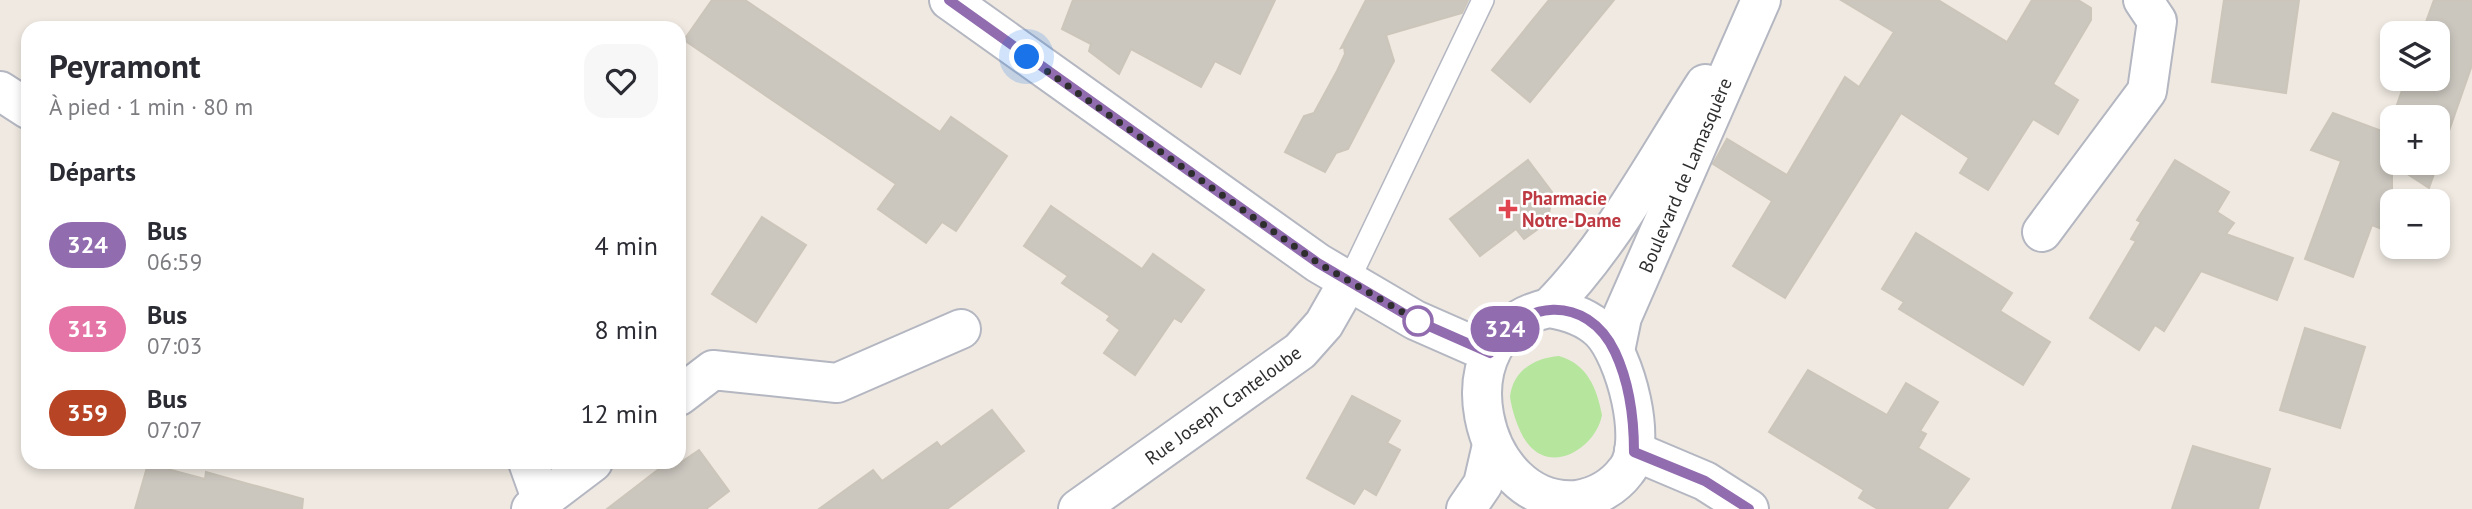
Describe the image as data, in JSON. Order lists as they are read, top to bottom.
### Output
{
  "streets": {
    "street": ["Boulevard de Lamasquère", "Rue Joseph Canteloube"]
  },
  "places": {
    "health": ["Pharmacie Notre-Dame"]
  },
  "lines": ["bus line 324"],
  "page": {
    "on_map": "324",
    "map_buttons": ["+", "−"],
    "heading": [
      ["Peyramont", "À pied · 1 min · 80 m"],
      "Départs"
    ],
    "list": [
      {
        "mark": "324",
        "name": "Bus",
        "note": "06:59",
        "value": "4 min"
      },
      {
        "mark": "313",
        "name": "Bus",
        "note": "07:03",
        "value": "8 min"
      },
      {
        "mark": "359",
        "name": "Bus",
        "note": "07:07",
        "value": "12 min"
      }
    ]
  }
}
